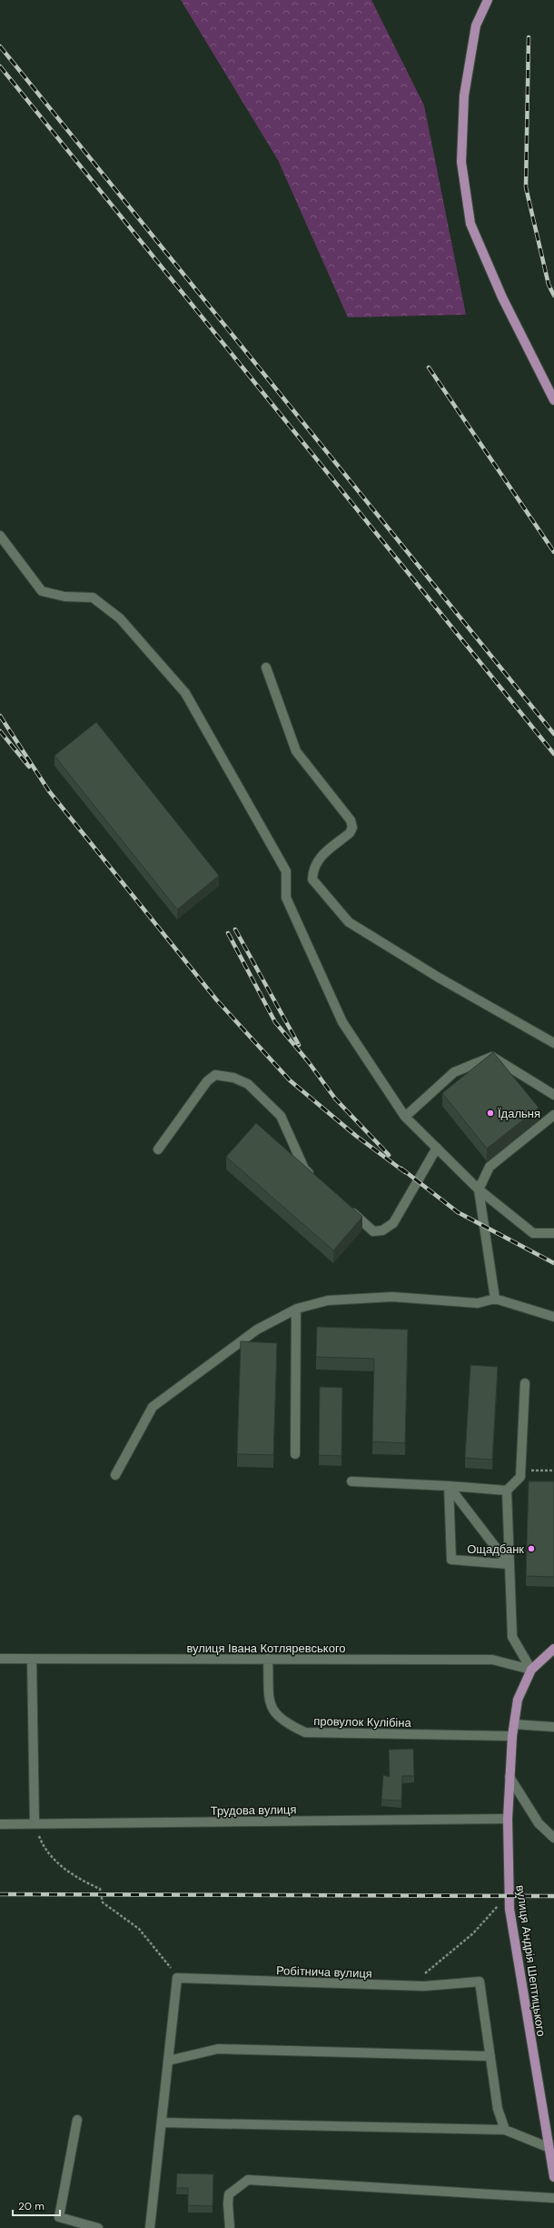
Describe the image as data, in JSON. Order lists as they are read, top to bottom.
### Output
{
  "streets": {
    "main road": ["вулиця Андрія Шептицького"],
    "street": [
      "вулиця Івана Котляревського",
      "провулок Кулібіна",
      "Трудова вулиця",
      "Робітнича вулиця"
    ]
  },
  "crossings": [
    ["вулиця Івана Котляревського", "провулок Кулібіна"],
    ["вулиця Івана Котляревського", "вулиця Андрія Шептицького"],
    ["провулок Кулібіна", "вулиця Андрія Шептицького"],
    ["Трудова вулиця", "вулиця Андрія Шептицького"]
  ],
  "places": ["Їдальня", "Ощадбанк"],
  "scale_bar": "20 m"
}
